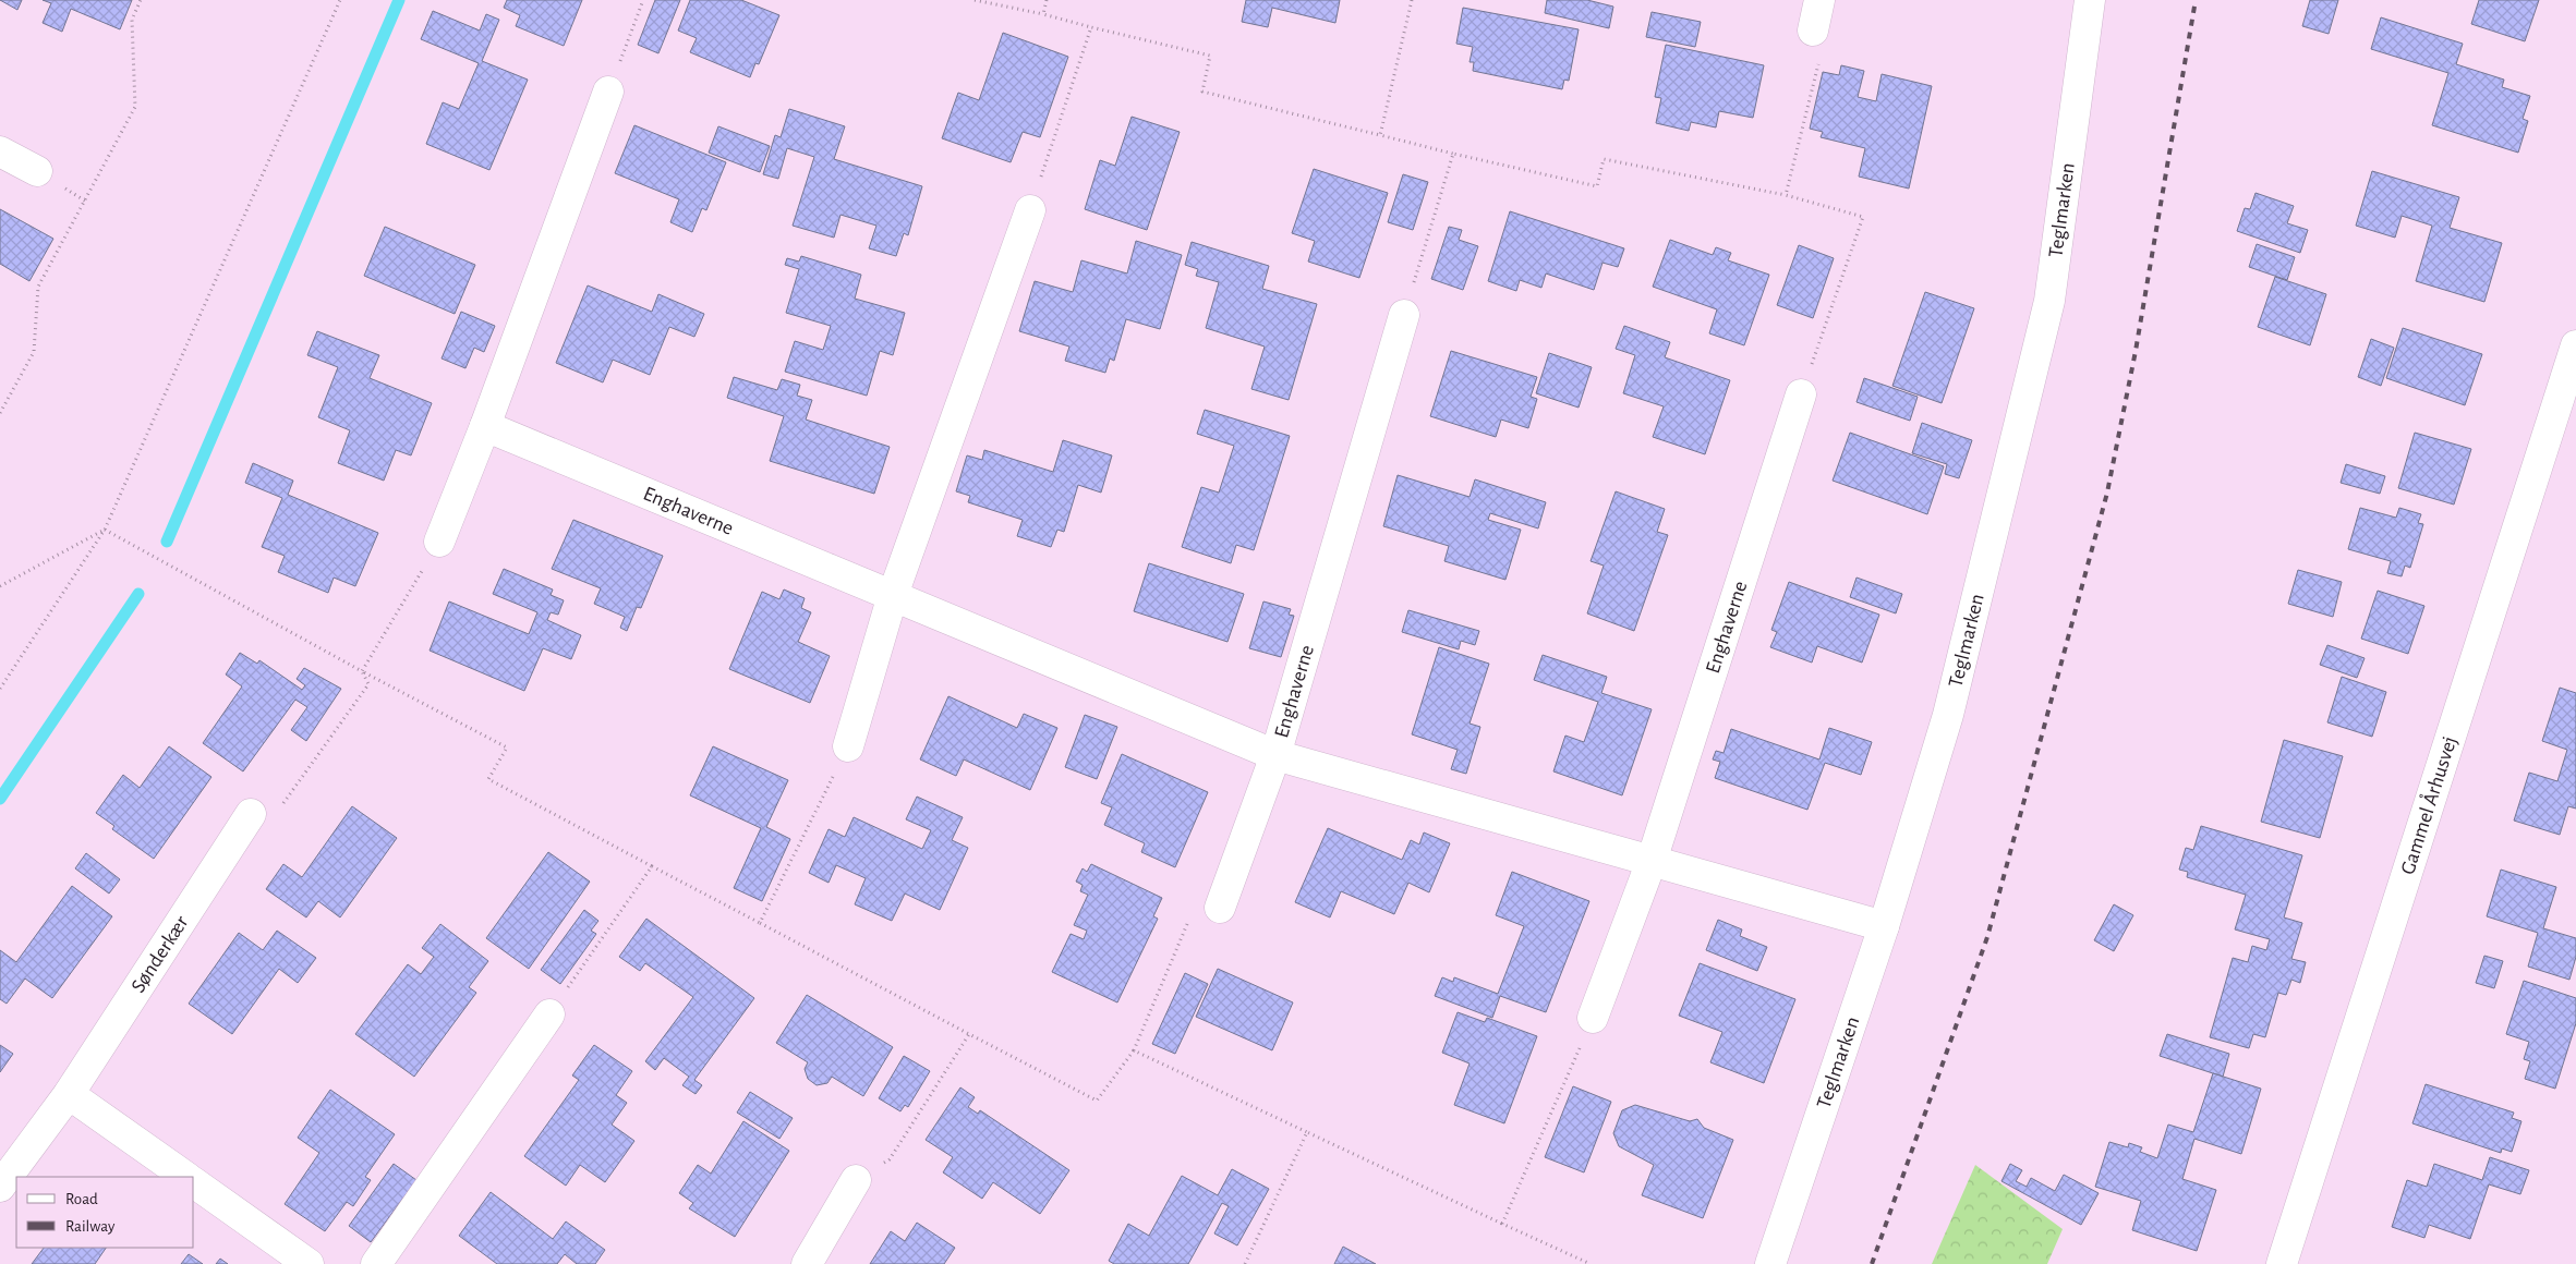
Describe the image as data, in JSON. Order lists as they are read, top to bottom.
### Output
{
  "streets": {
    "street": [
      "Teglmarken",
      "Enghaverne",
      "Gammel Århusvej",
      "Sønderkær"
    ]
  },
  "crossings": [
    ["Teglmarken", "Enghaverne"]
  ],
  "legend": ["Road", "Railway"]
}
